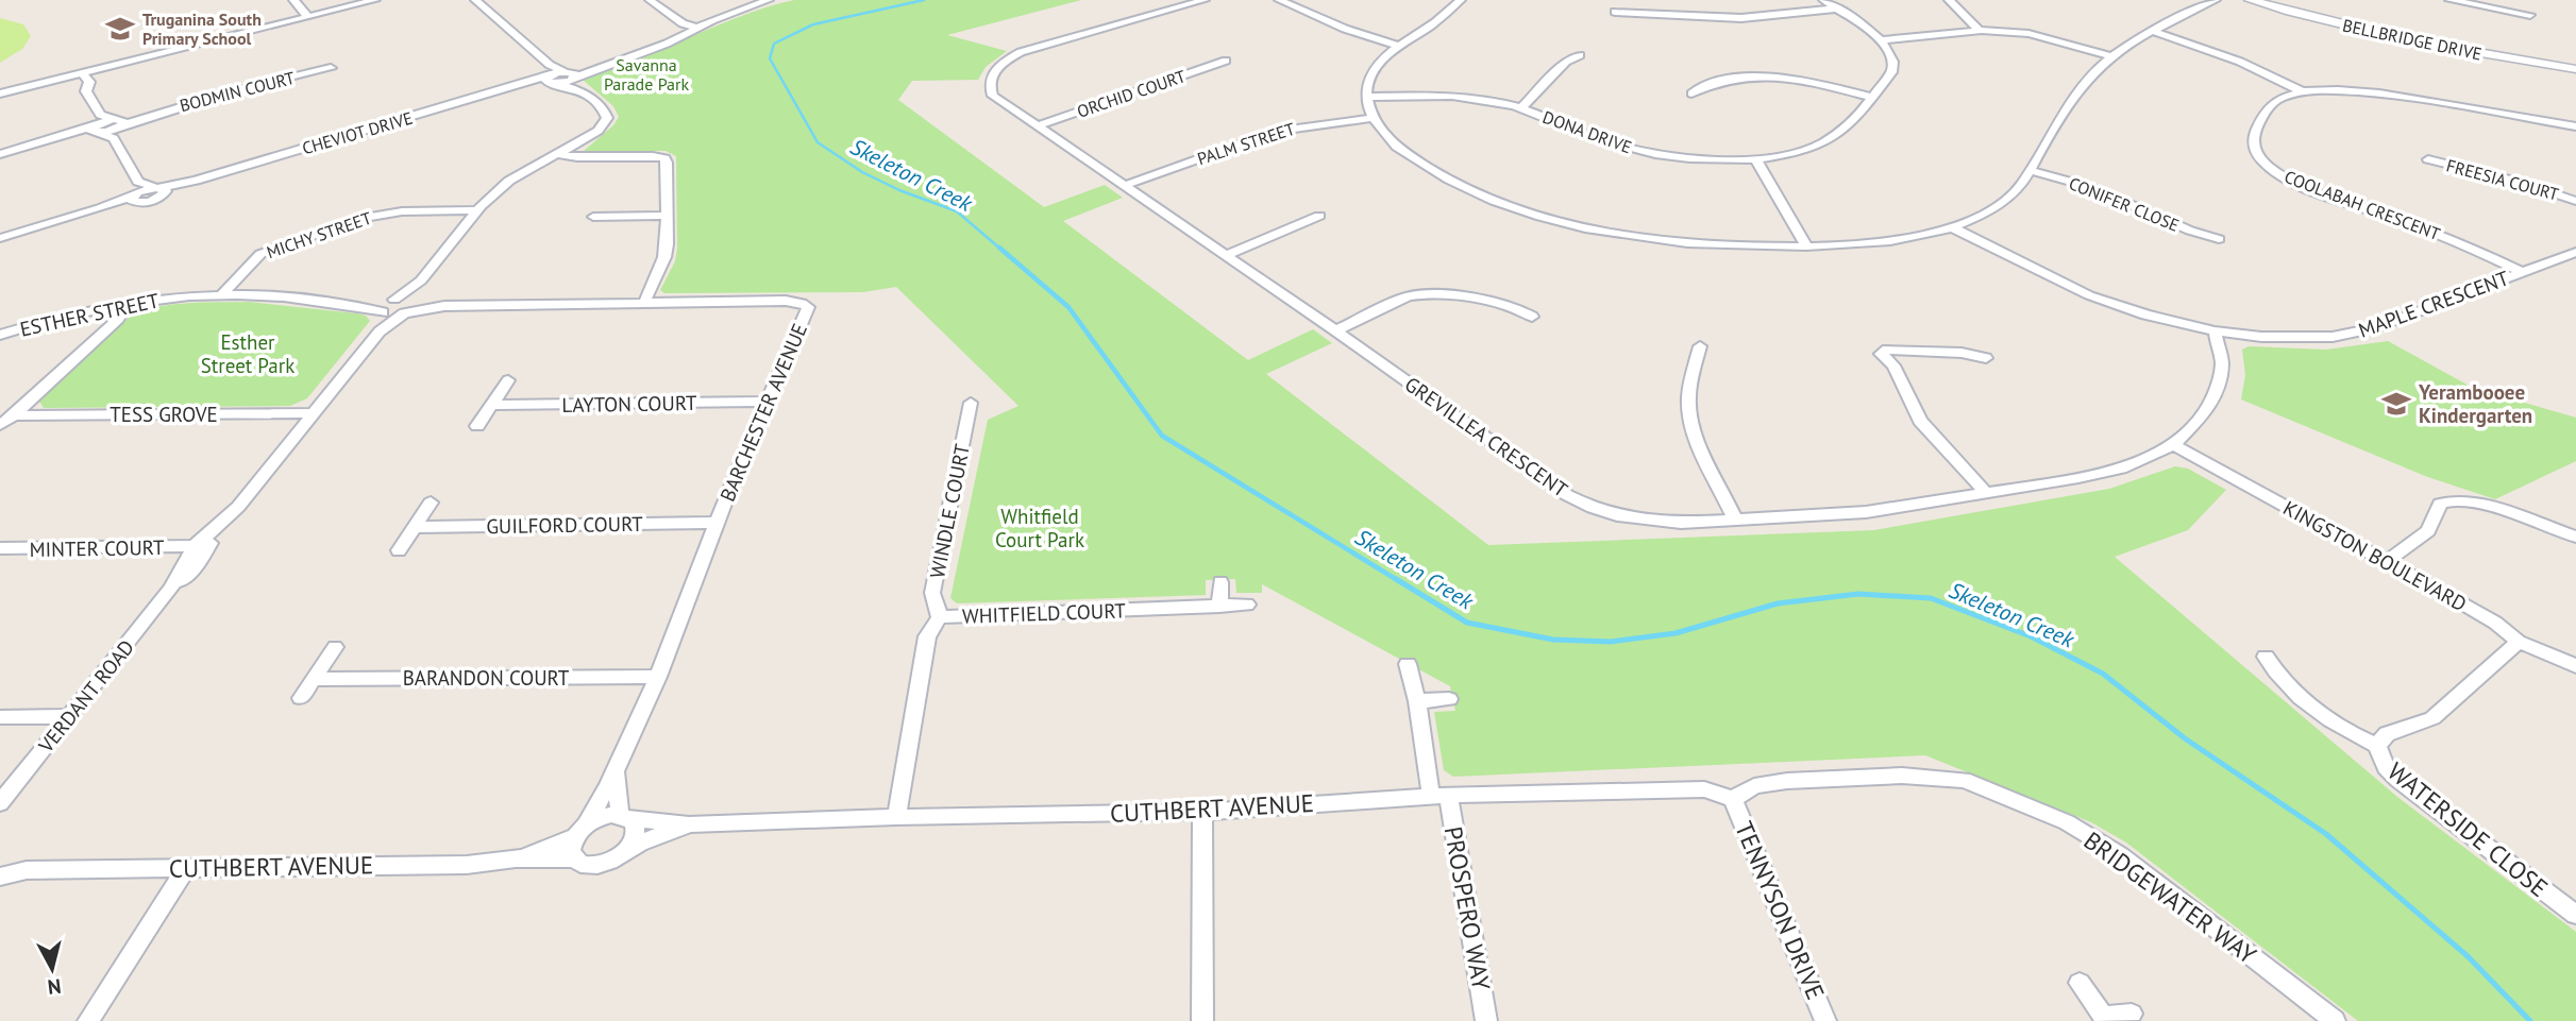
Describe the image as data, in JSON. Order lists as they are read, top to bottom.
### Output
{
  "streets": {
    "street": [
      "BELLBRIDGE DRIVE",
      "BODMIN COURT",
      "ORCHID COURT",
      "DONA DRIVE",
      "CHEVIOT DRIVE",
      "PALM STREET",
      "FREESIA COURT",
      "CONIFER CLOSE",
      "COOLABAH CRESCENT",
      "MICHY STREET",
      "MAPLE CRESCENT",
      "ESTHER STREET",
      "LAYTON COURT",
      "BARCHESTER AVENUE",
      "TESS GROVE",
      "GREVILLEA CRESCENT",
      "WINDLE COURT",
      "GUILFORD COURT",
      "MINTER COURT",
      "KINGSTON BOULEVARD",
      "WHITFIELD COURT",
      "BARANDON COURT",
      "VERDANT ROAD",
      "CUTHBERT AVENUE",
      "WATERSIDE CLOSE",
      "BRIDGEWATER WAY",
      "PROSPERO WAY",
      "TENNYSON DRIVE"
    ]
  },
  "crossings": [
    ["ORCHID COURT", "GREVILLEA CRESCENT"],
    ["PALM STREET", "GREVILLEA CRESCENT"],
    ["COOLABAH CRESCENT", "MAPLE CRESCENT"],
    ["MICHY STREET", "ESTHER STREET"],
    ["MAPLE CRESCENT", "GREVILLEA CRESCENT"],
    ["ESTHER STREET", "BARCHESTER AVENUE"],
    ["ESTHER STREET", "VERDANT ROAD"],
    ["LAYTON COURT", "BARCHESTER AVENUE"],
    ["BARCHESTER AVENUE", "GUILFORD COURT"],
    ["BARCHESTER AVENUE", "BARANDON COURT"],
    ["BARCHESTER AVENUE", "VERDANT ROAD"],
    ["BARCHESTER AVENUE", "CUTHBERT AVENUE"],
    ["TESS GROVE", "VERDANT ROAD"],
    ["GREVILLEA CRESCENT", "KINGSTON BOULEVARD"],
    ["WINDLE COURT", "WHITFIELD COURT"],
    ["MINTER COURT", "VERDANT ROAD"],
    ["WHITFIELD COURT", "CUTHBERT AVENUE"],
    ["CUTHBERT AVENUE", "BRIDGEWATER WAY"],
    ["CUTHBERT AVENUE", "PROSPERO WAY"],
    ["CUTHBERT AVENUE", "TENNYSON DRIVE"],
    ["BRIDGEWATER WAY", "TENNYSON DRIVE"]
  ],
  "water": ["Skeleton Creek"],
  "parks": ["Savanna Parade Park", "Esther Street Park", "Whitfield Court Park"],
  "places": {
    "school or university": ["Truganina South Primary School", "Yerambooee Kindergarten"]
  },
  "north": "bottom"
}
